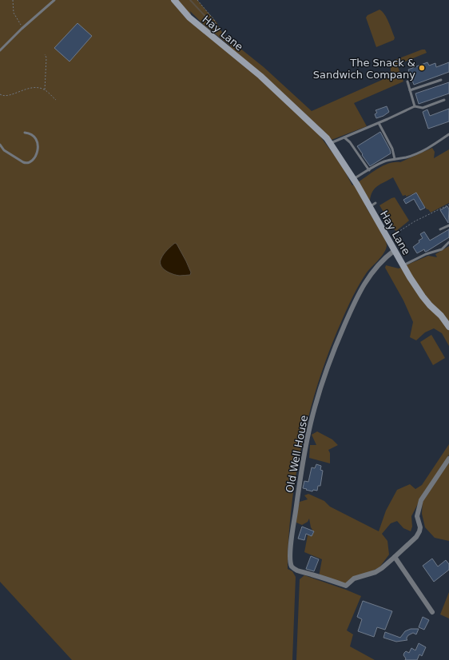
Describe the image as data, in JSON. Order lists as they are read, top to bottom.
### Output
{
  "streets": {
    "street": ["Hay Lane", "Old Well House"]
  },
  "crossings": [
    ["Hay Lane", "Old Well House"]
  ],
  "places": ["The Snack & Sandwich Company"]
}
